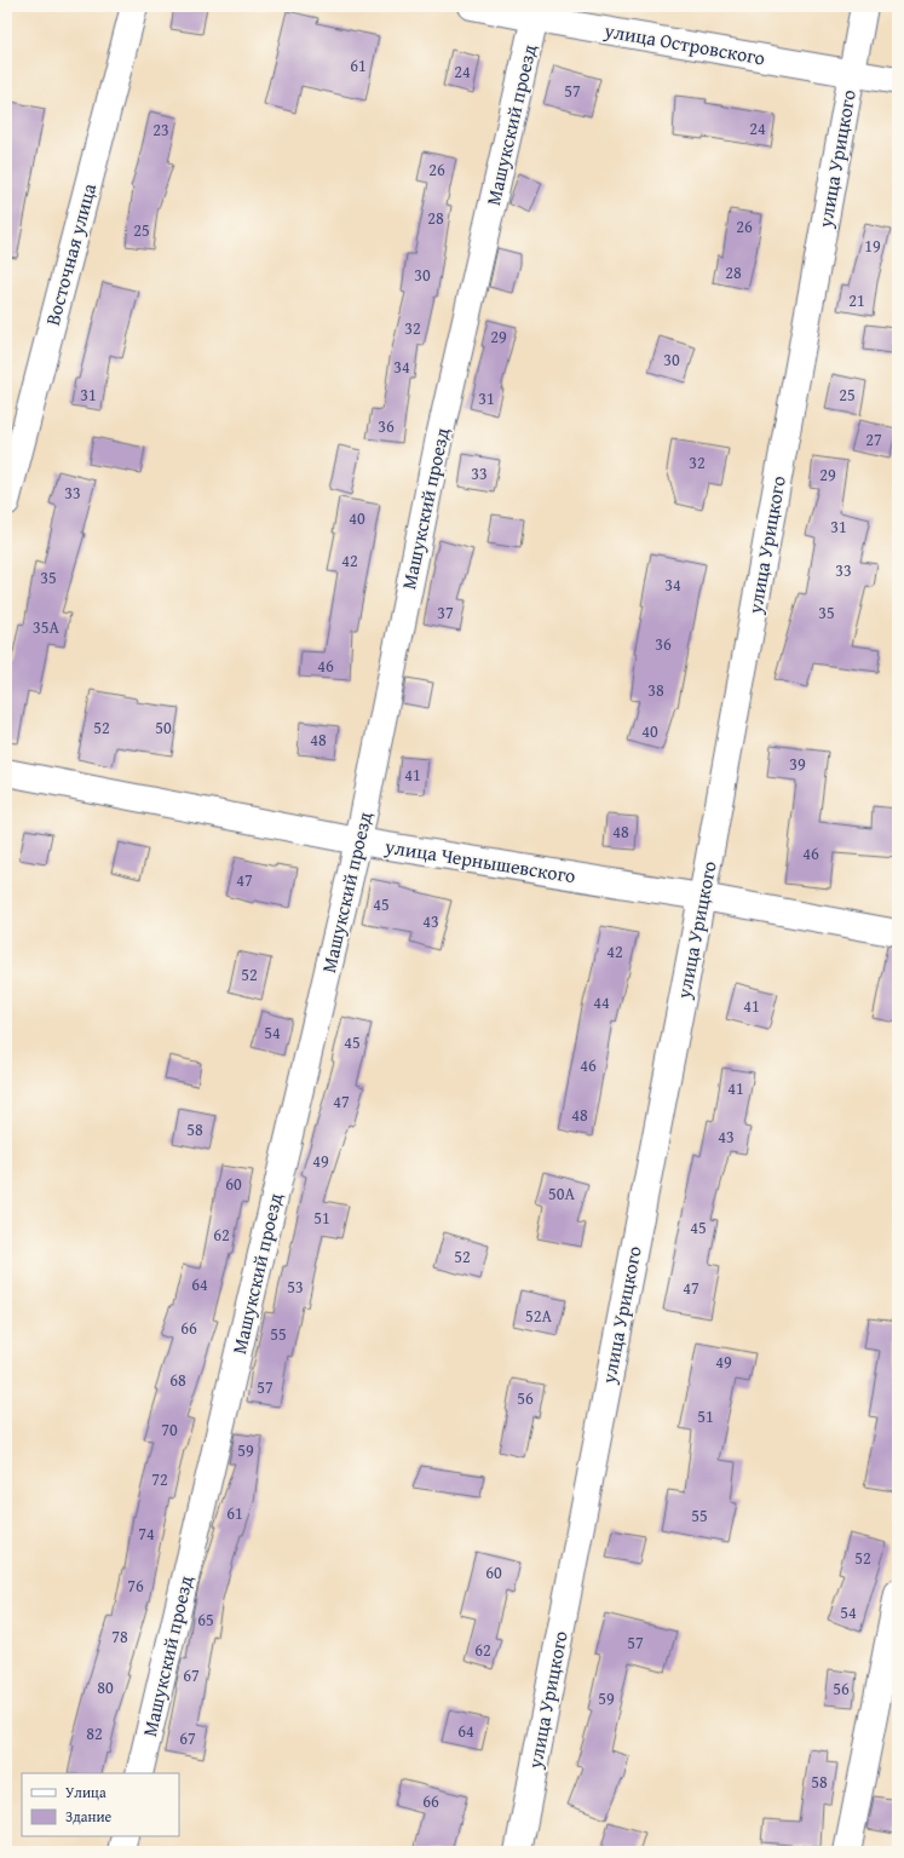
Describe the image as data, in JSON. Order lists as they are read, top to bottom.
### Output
{
  "streets": {
    "street": [
      "улица Островского",
      "Машукский проезд",
      "улица Урицкого",
      "Восточная улица",
      "улица Чернышевского"
    ]
  },
  "crossings": [
    ["улица Островского", "Машукский проезд"],
    ["улица Островского", "улица Урицкого"],
    ["Машукский проезд", "улица Чернышевского"],
    ["улица Урицкого", "улица Чернышевского"]
  ],
  "house_numbers": [
    "61",
    "24",
    "57",
    "24",
    "23",
    "26",
    "28",
    "26",
    "25",
    "19",
    "28",
    "30",
    "21",
    "32",
    "29",
    "30",
    "34",
    "31",
    "25",
    "31",
    "36",
    "27",
    "32",
    "33",
    "29",
    "33",
    "40",
    "31",
    "42",
    "33",
    "35",
    "34",
    "37",
    "35",
    "35А",
    "36",
    "46",
    "38",
    "52",
    "50",
    "40",
    "48",
    "39",
    "41",
    "48",
    "46",
    "47",
    "45",
    "43",
    "42",
    "52",
    "44",
    "41",
    "54",
    "45",
    "46",
    "41",
    "47",
    "48",
    "58",
    "43",
    "49",
    "60",
    "50А",
    "51",
    "45",
    "62",
    "52",
    "64",
    "53",
    "47",
    "52А",
    "66",
    "55",
    "49",
    "68",
    "57",
    "56",
    "51",
    "70",
    "59",
    "72",
    "61",
    "55",
    "74",
    "52",
    "60",
    "76",
    "54",
    "65",
    "78",
    "57",
    "62",
    "67",
    "80",
    "56",
    "59",
    "64",
    "82",
    "67",
    "58",
    "66"
  ],
  "legend": ["Улица", "Здание"]
}
